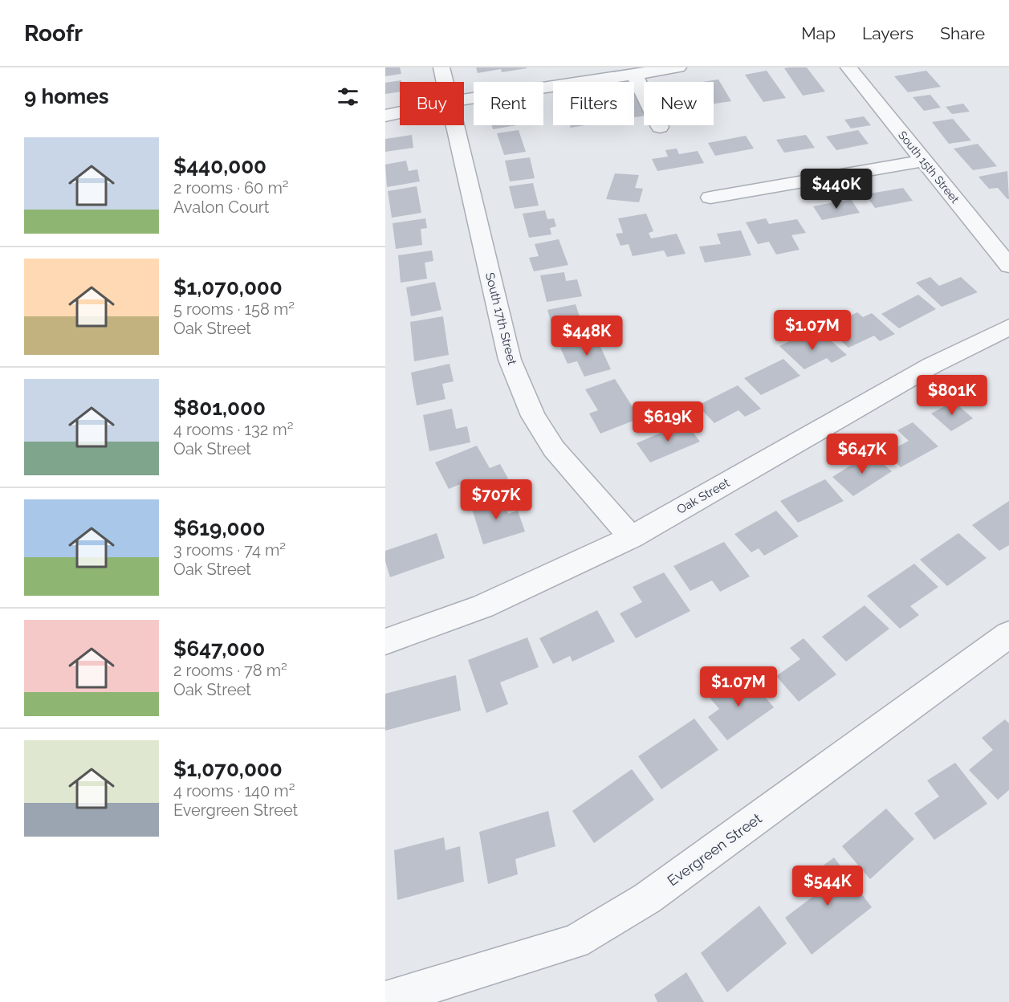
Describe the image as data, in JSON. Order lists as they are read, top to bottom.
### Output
{
  "streets": {
    "street": [
      "South 15th Street",
      "South 17th Street",
      "Oak Street",
      "Evergreen Street"
    ]
  },
  "crossings": [
    ["South 17th Street", "Oak Street"]
  ],
  "page": {
    "header": "Roofr",
    "nav": ["Map", "Layers", "Share"],
    "heading": "9 homes",
    "chip": [
      "Buy",
      "Rent",
      "Filters",
      "New"
    ],
    "list": [
      {
        "name": "$440,000",
        "note": "2 rooms · 60 m² · Avalon Court"
      },
      {
        "name": "$1,070,000",
        "note": "5 rooms · 158 m² · Oak Street"
      },
      {
        "name": "$801,000",
        "note": "4 rooms · 132 m² · Oak Street"
      },
      {
        "name": "$619,000",
        "note": "3 rooms · 74 m² · Oak Street"
      },
      {
        "name": "$647,000",
        "note": "2 rooms · 78 m² · Oak Street"
      },
      {
        "name": "$1,070,000",
        "note": "4 rooms · 140 m² · Evergreen Street"
      }
    ],
    "price": [
      "$440K",
      "$1.07M",
      "$448K",
      "$801K",
      "$619K",
      "$647K",
      "$707K",
      "$1.07M",
      "$544K"
    ]
  }
}
